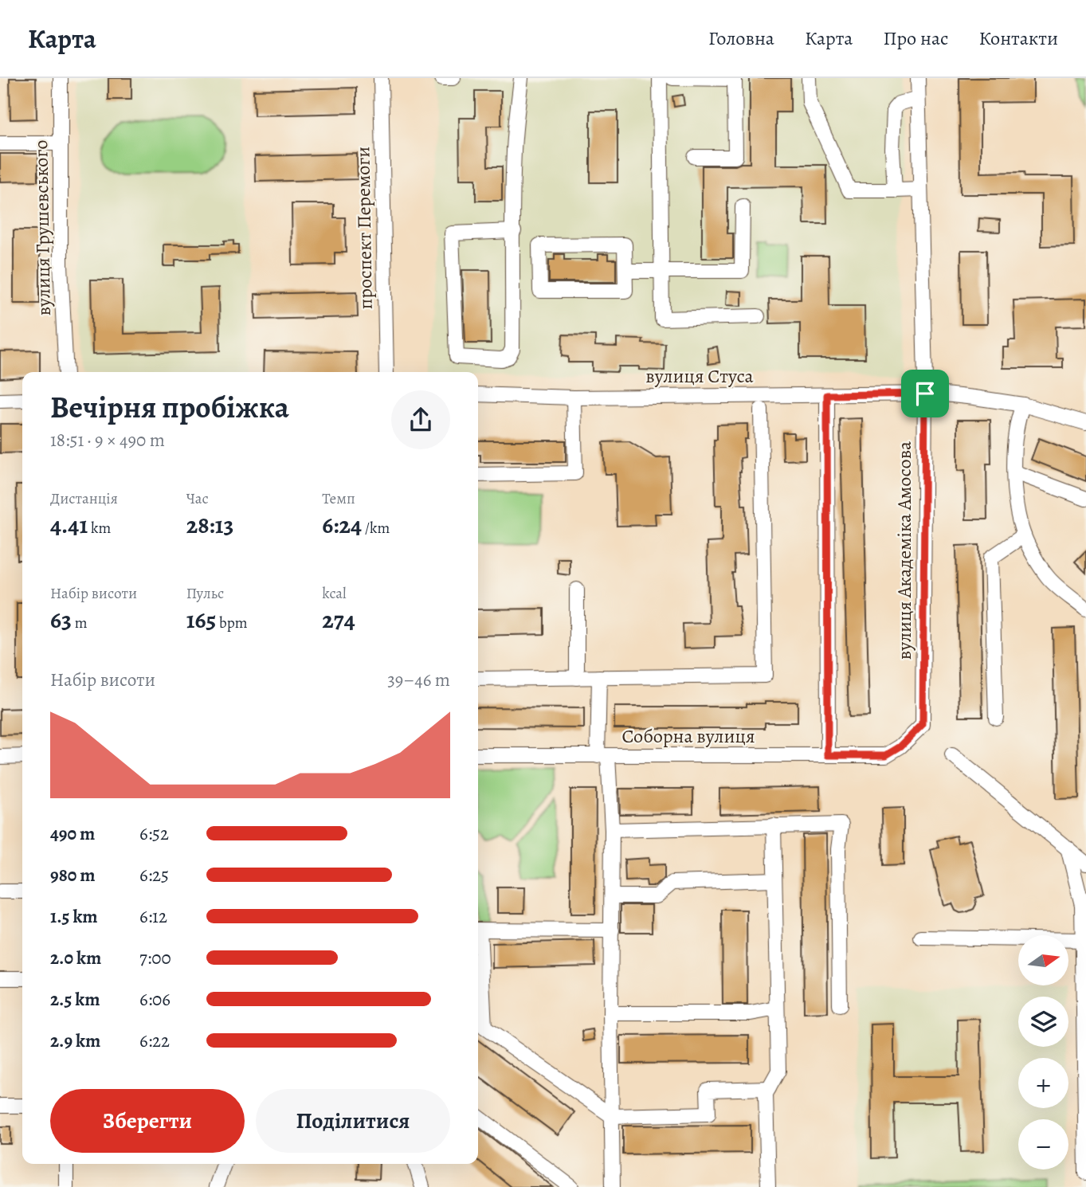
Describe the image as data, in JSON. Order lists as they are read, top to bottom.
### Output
{
  "streets": {
    "street": [
      "вулиця Грушевського",
      "проспект Перемоги",
      "вулиця Стуса",
      "вулиця Академіка Амосова",
      "Соборна вулиця"
    ]
  },
  "crossings": [
    ["вулиця Стуса", "вулиця Академіка Амосова"],
    ["вулиця Академіка Амосова", "Соборна вулиця"]
  ],
  "north": "right",
  "page": {
    "header": "Карта",
    "nav": [
      "Головна",
      "Карта",
      "Про нас",
      "Контакти"
    ],
    "heading": ["Вечірня пробіжка", "18:51 · 9 × 490 m"],
    "stats": [
      ["Дистанція", "4.41 km"],
      ["Час", "28:13"],
      ["Темп", "6:24 /km"],
      ["Набір висоти", "63 m"],
      ["Пульс", "165 bpm"],
      ["kcal", "274"]
    ],
    "chart": ["Набір висоти", "39–46 m"],
    "list": [
      {
        "name": "490 m",
        "note": "6:52"
      },
      {
        "name": "980 m",
        "note": "6:25"
      },
      {
        "name": "1.5 km",
        "note": "6:12"
      },
      {
        "name": "2.0 km",
        "note": "7:00"
      },
      {
        "name": "2.5 km",
        "note": "6:06"
      },
      {
        "name": "2.9 km",
        "note": "6:22"
      }
    ],
    "map_buttons": ["+", "−"],
    "buttons": ["Зберегти", "Поділитися"]
  }
}
